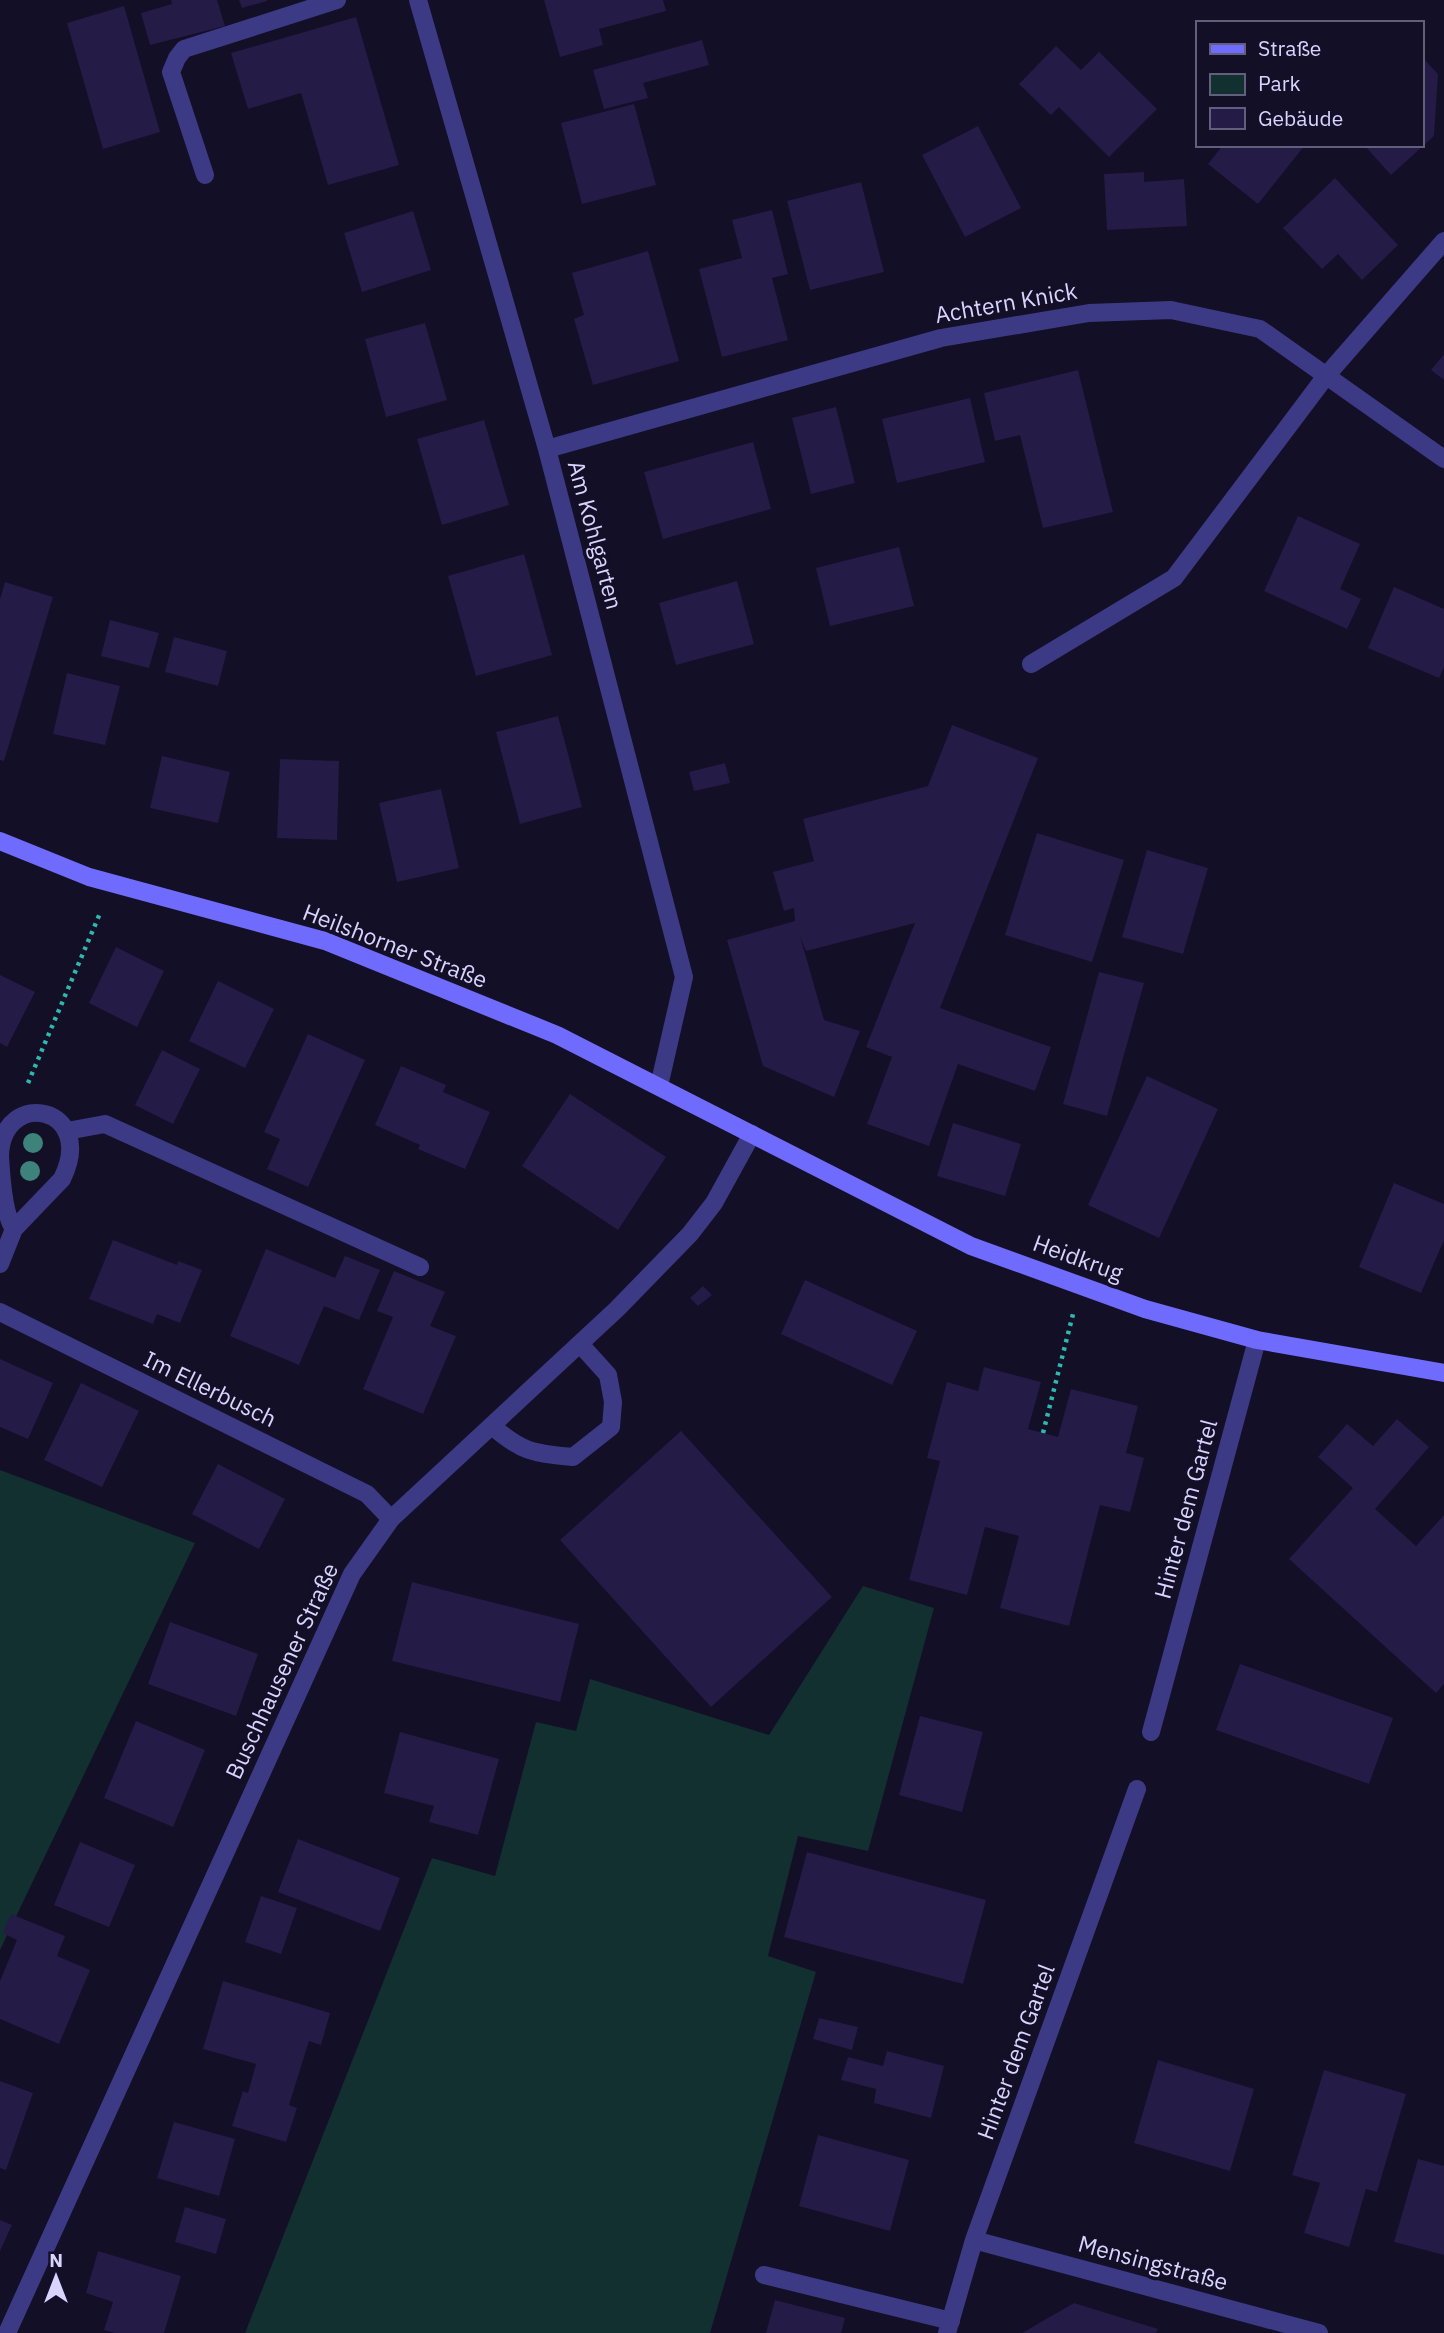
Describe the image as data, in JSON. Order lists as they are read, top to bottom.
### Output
{
  "streets": {
    "main road": ["Heilshorner Straße", "Heidkrug"],
    "street": [
      "Achtern Knick",
      "Am Kohlgarten",
      "Im Ellerbusch",
      "Hinter dem Gartel",
      "Buschhausener Straße",
      "Mensingstraße"
    ]
  },
  "crossings": [
    ["Achtern Knick", "Am Kohlgarten"],
    ["Am Kohlgarten", "Heilshorner Straße"],
    ["Heilshorner Straße", "Heidkrug"],
    ["Heidkrug", "Hinter dem Gartel"],
    ["Heidkrug", "Buschhausener Straße"],
    ["Im Ellerbusch", "Buschhausener Straße"],
    ["Hinter dem Gartel", "Mensingstraße"]
  ],
  "legend": ["Straße", "Park", "Gebäude"],
  "north": "top"
}
